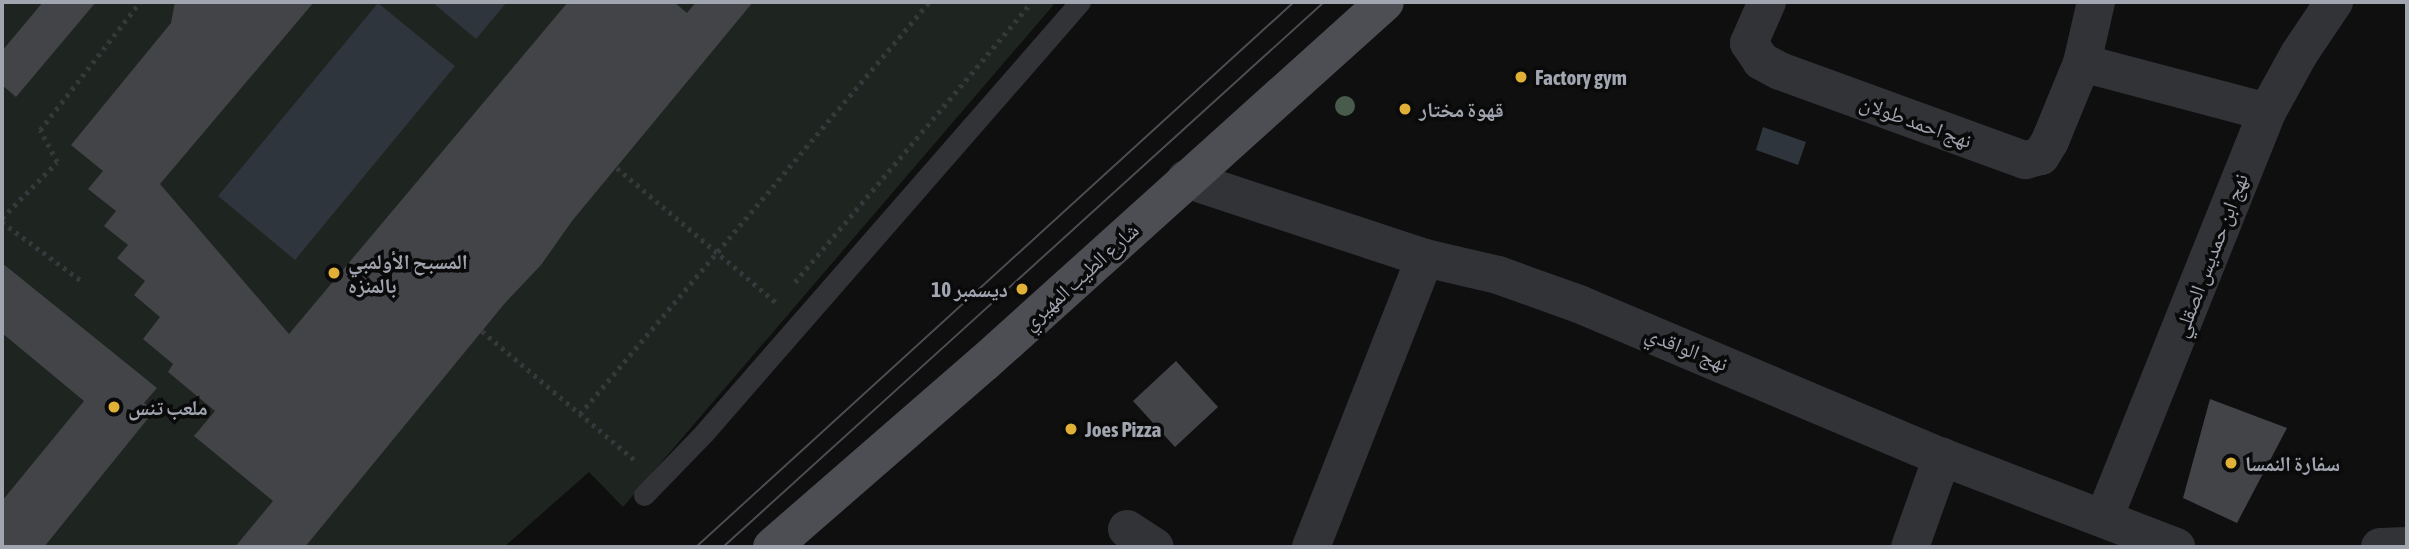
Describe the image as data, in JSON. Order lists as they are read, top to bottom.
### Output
{
  "streets": {
    "main road": ["شارع الطيب المهيري"],
    "street": ["نهج احمد طولان", "نهج ابن حمديس الصقلي", "نهج الواقدي"]
  },
  "crossings": [
    ["نهج ابن حمديس الصقلي", "نهج الواقدي"],
    ["شارع الطيب المهيري", "نهج الواقدي"]
  ],
  "places": [
    "Factory gym",
    "قهوة مختار",
    "المسبح الأولمبي بالمنزه",
    "10 ديسمبر",
    "ملعب تنس",
    "Joes Pizza",
    "سفارة النمسا"
  ]
}
